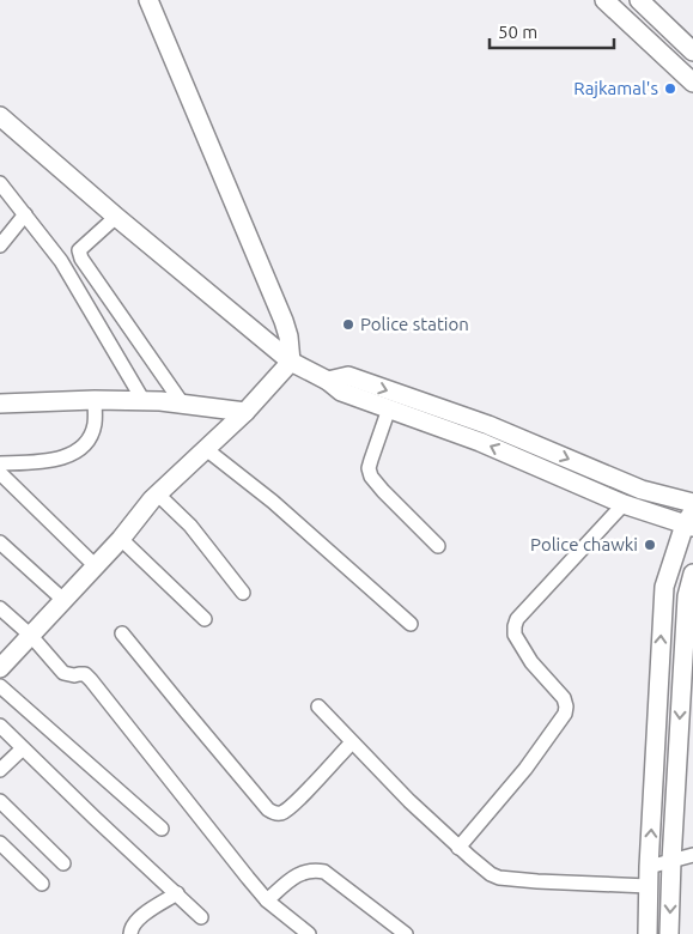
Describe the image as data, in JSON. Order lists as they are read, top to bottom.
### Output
{
  "places": ["Rajkamal's", "Police station", "Police chawki"],
  "scale_bar": "50 m"
}
